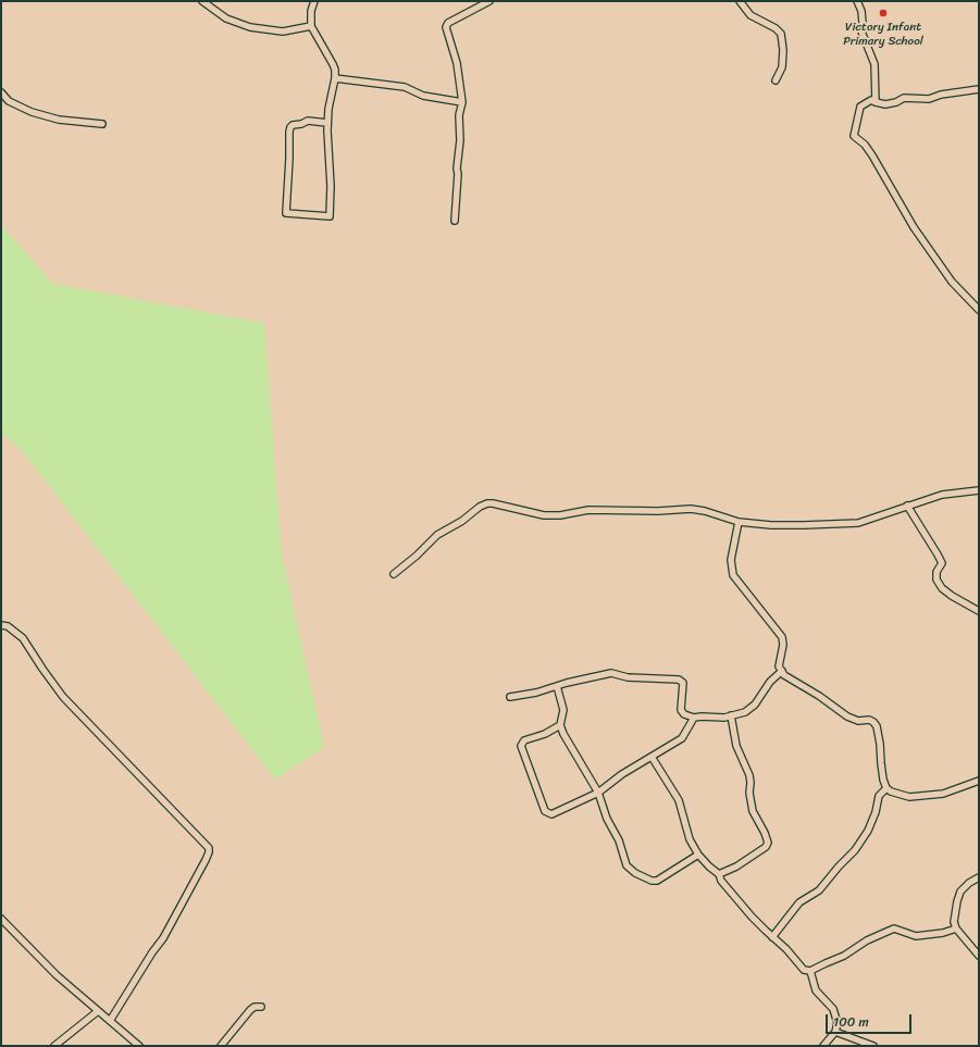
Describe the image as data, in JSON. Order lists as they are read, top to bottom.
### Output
{
  "places": ["Victory Infant Primary School"],
  "scale_bar": "100 m"
}
